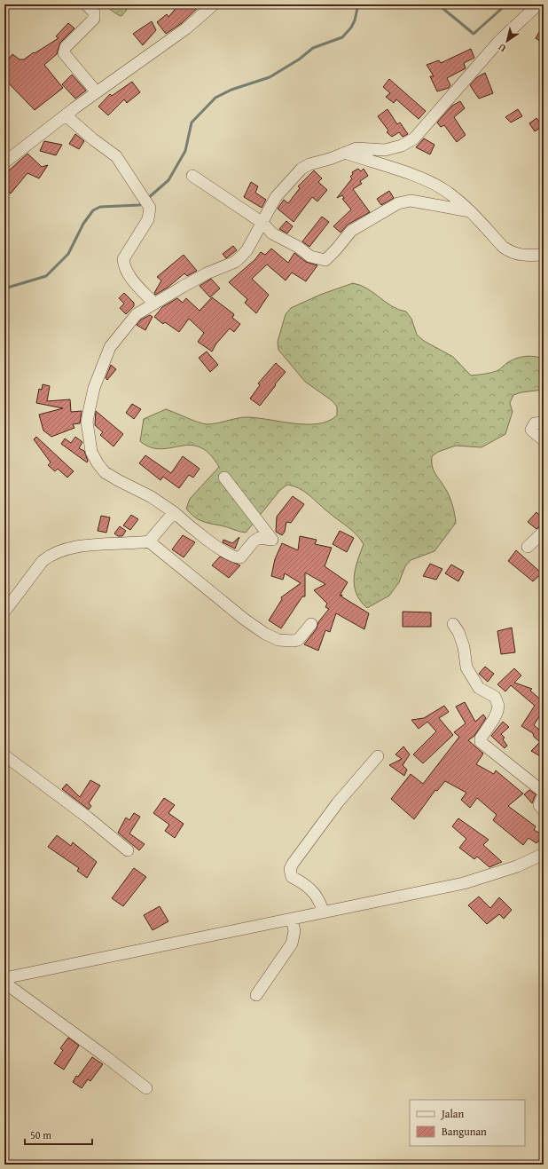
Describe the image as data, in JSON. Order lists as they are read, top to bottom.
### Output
{
  "legend": ["Jalan", "Bangunan"],
  "scale_bar": "50 m",
  "north": "bottom left"
}
